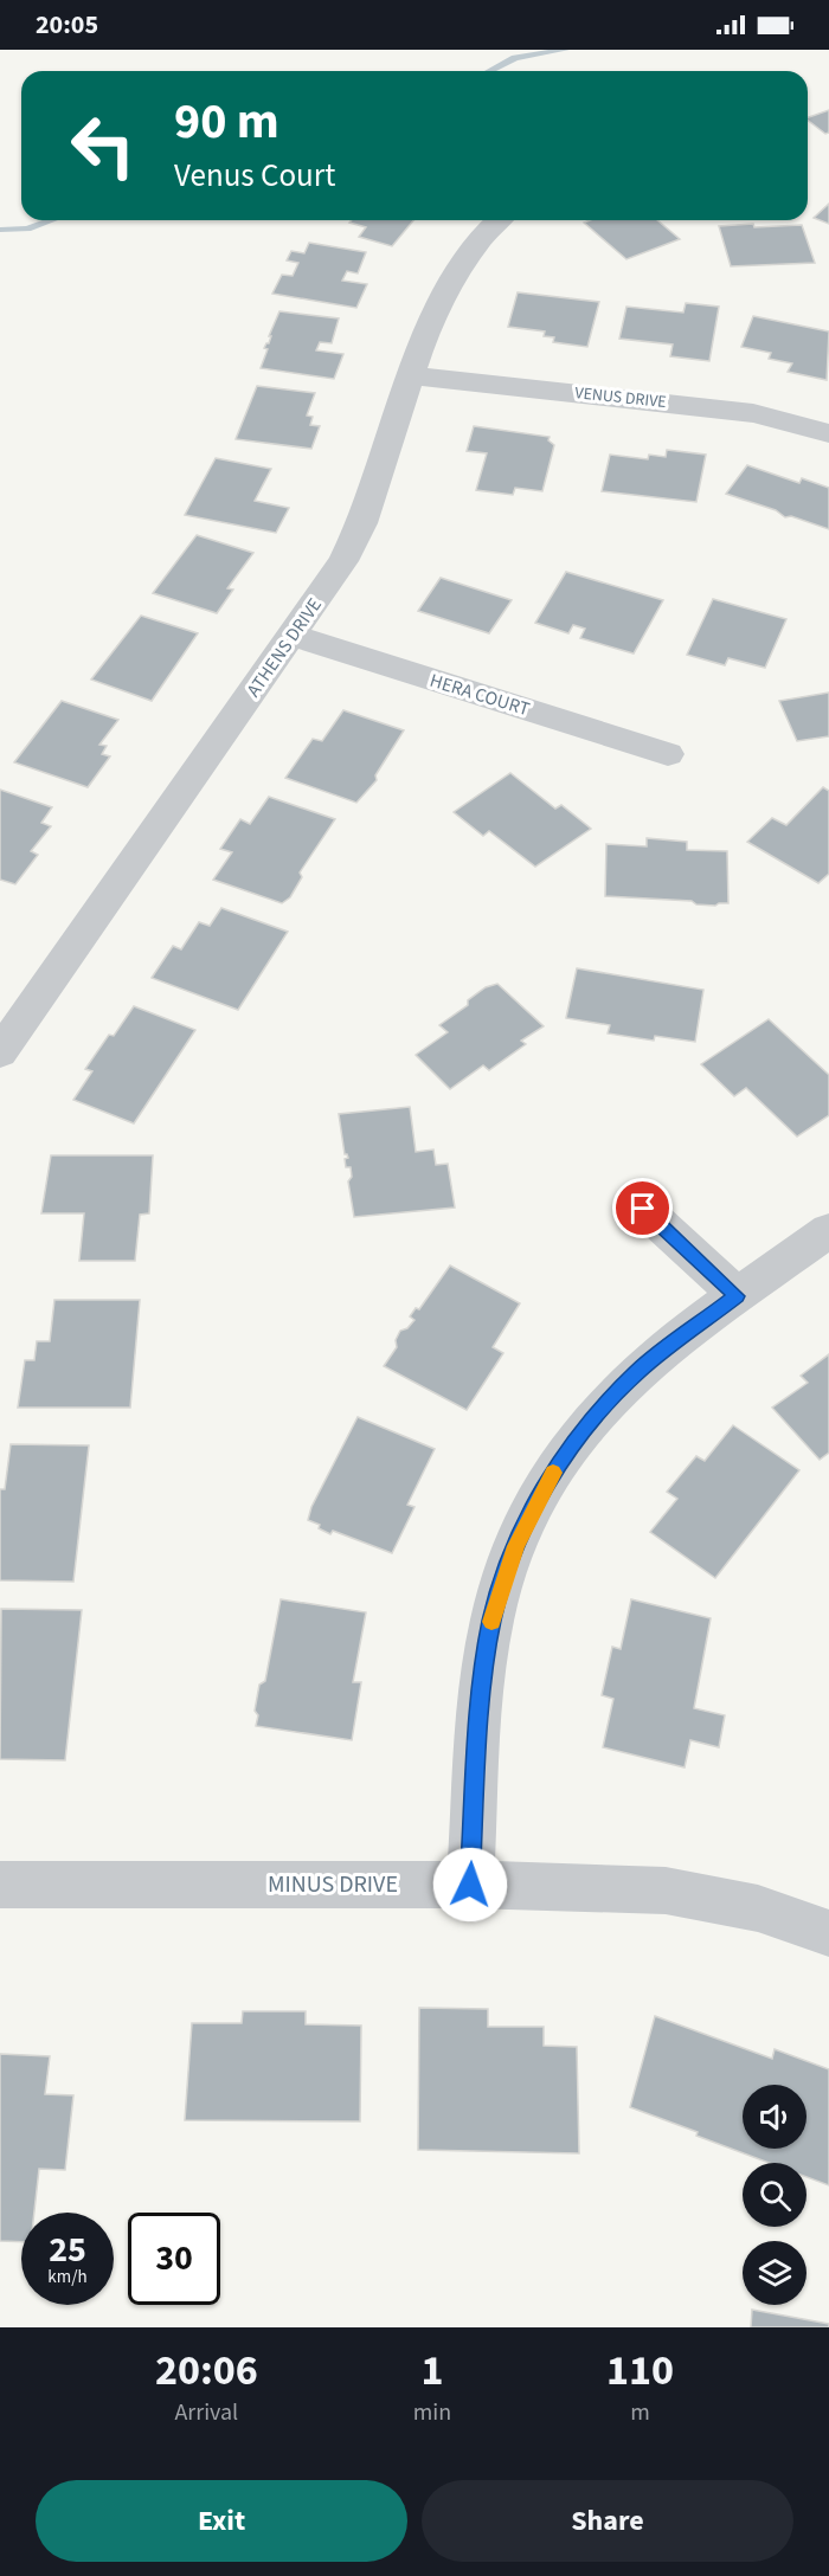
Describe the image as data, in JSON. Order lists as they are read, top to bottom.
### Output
{
  "streets": {
    "street": [
      "VENUS DRIVE",
      "ATHENS DRIVE",
      "HERA COURT",
      "MINUS DRIVE"
    ]
  },
  "crossings": [
    ["VENUS DRIVE", "ATHENS DRIVE"],
    ["ATHENS DRIVE", "HERA COURT"]
  ],
  "page": {
    "status": "20:05",
    "turn": ["90 m", "Venus Court"],
    "speed": "25 km/h",
    "limit": "30",
    "eta": [
      "20:06",
      "Arrival",
      "1",
      "min",
      "110",
      "m"
    ],
    "buttons": ["Exit", "Share"]
  }
}
